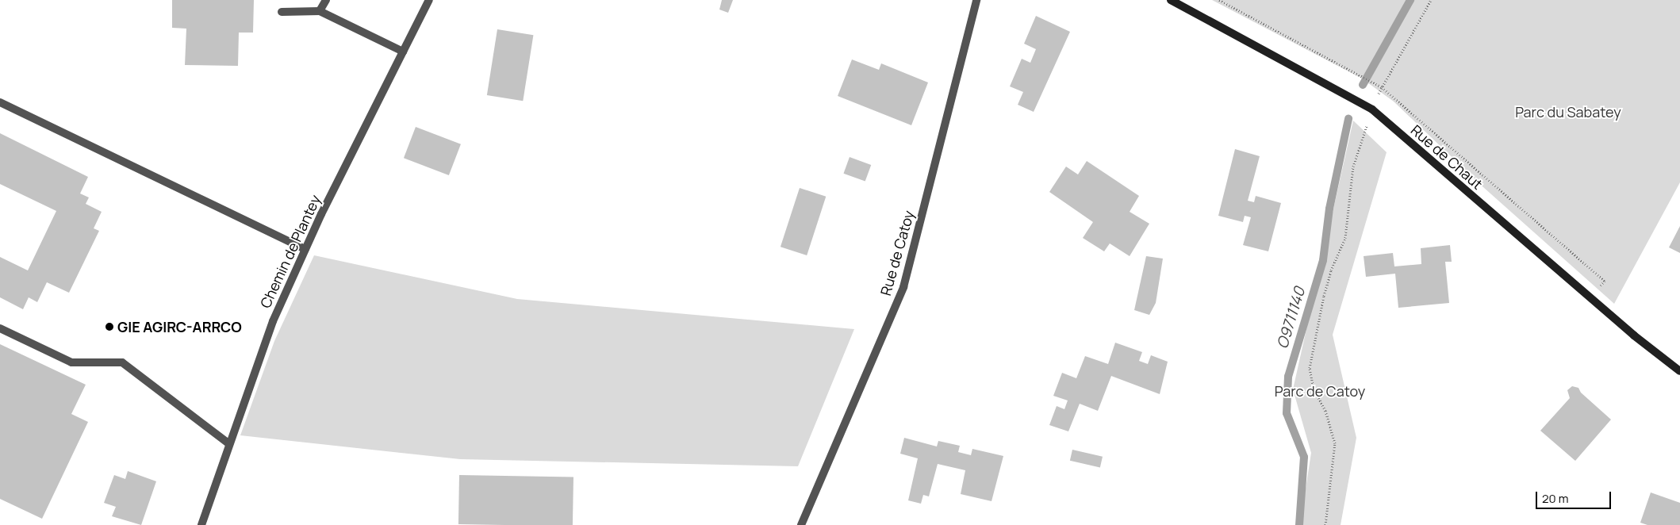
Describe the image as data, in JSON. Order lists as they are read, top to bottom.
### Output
{
  "streets": {
    "street": ["Rue de Chaut", "Chemin de Plantey", "Rue de Catoy"]
  },
  "water": ["O9711140"],
  "parks": ["Parc du Sabatey", "Parc de Catoy"],
  "places": ["GIE AGIRC-ARRCO"],
  "scale_bar": "20 m"
}
